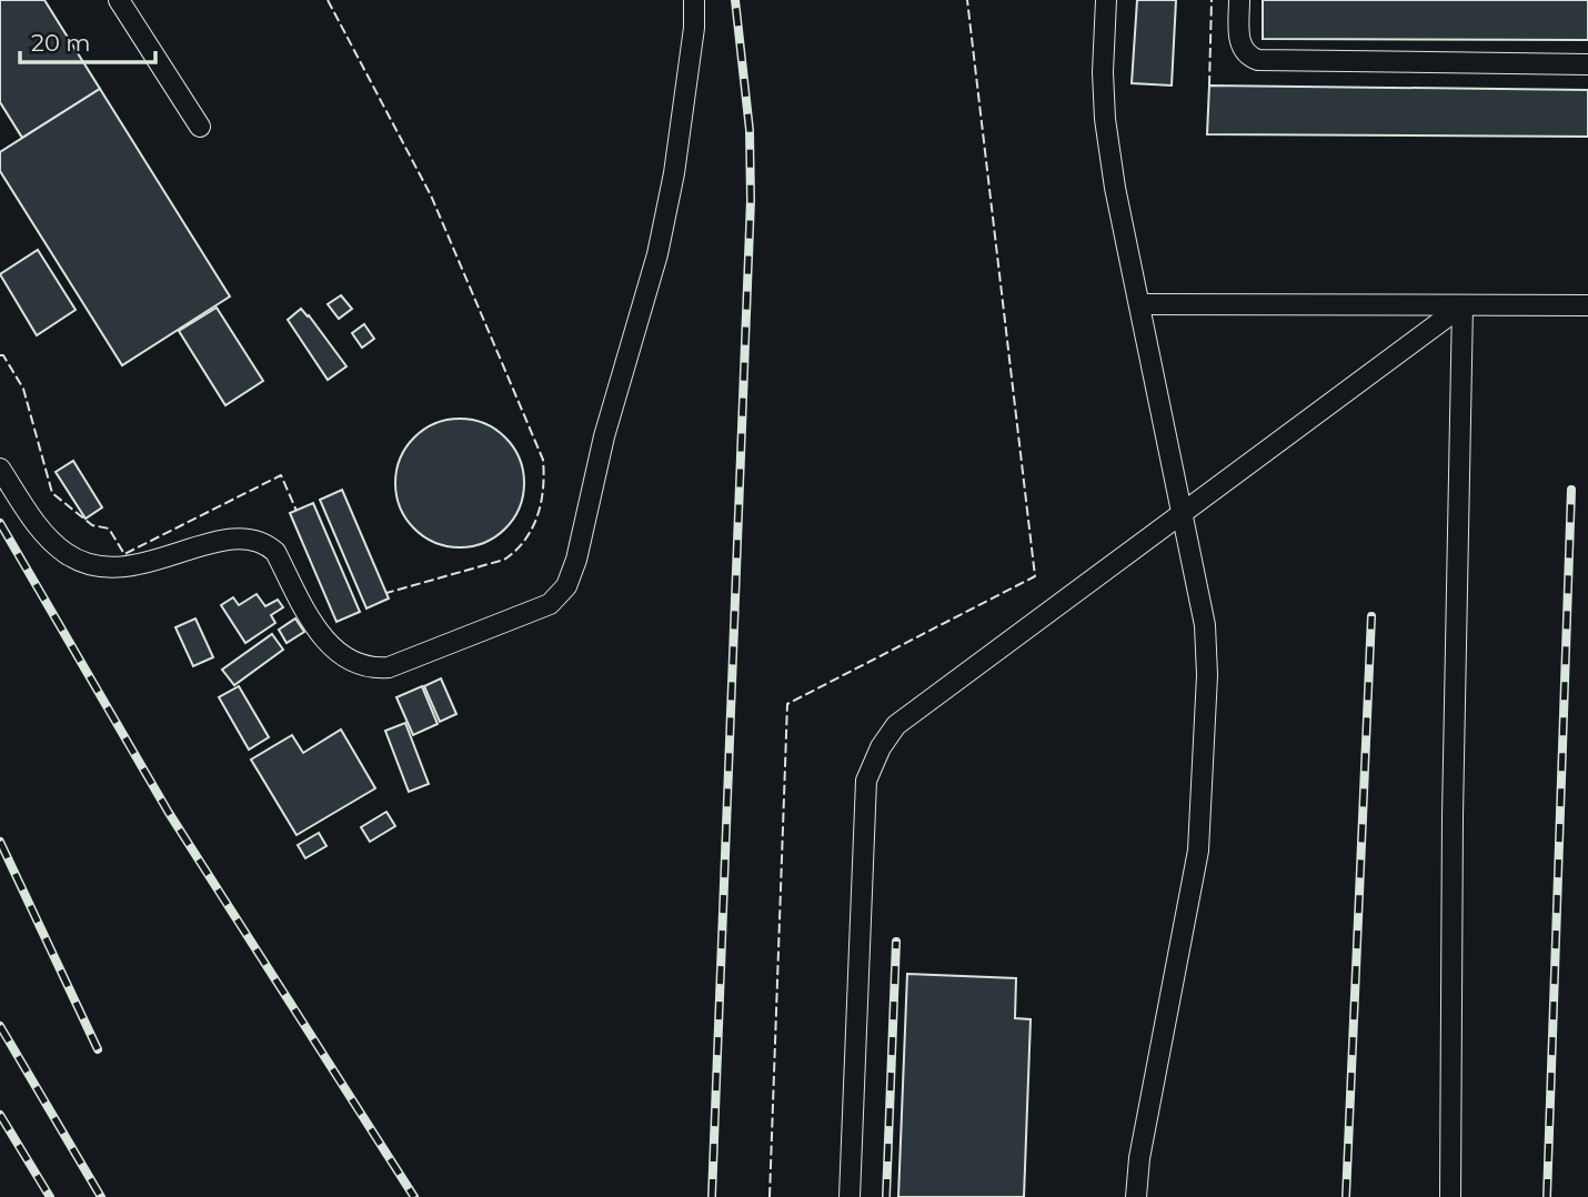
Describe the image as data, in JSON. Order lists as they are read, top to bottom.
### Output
{
  "scale_bar": "20 m"
}
